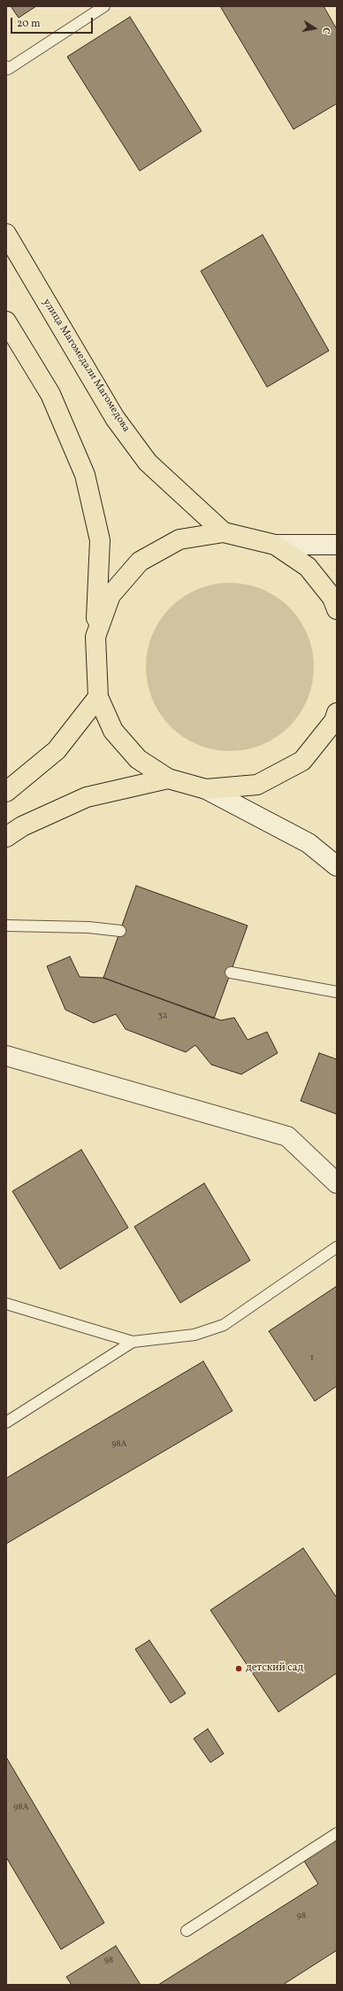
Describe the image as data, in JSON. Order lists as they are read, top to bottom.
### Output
{
  "streets": {
    "main road": ["улица Магомедали Магомедова"]
  },
  "places": ["детский сад"],
  "house_numbers": [
    "32",
    "1",
    "98А",
    "98А",
    "98",
    "98"
  ],
  "scale_bar": "20 m",
  "north": "right"
}
